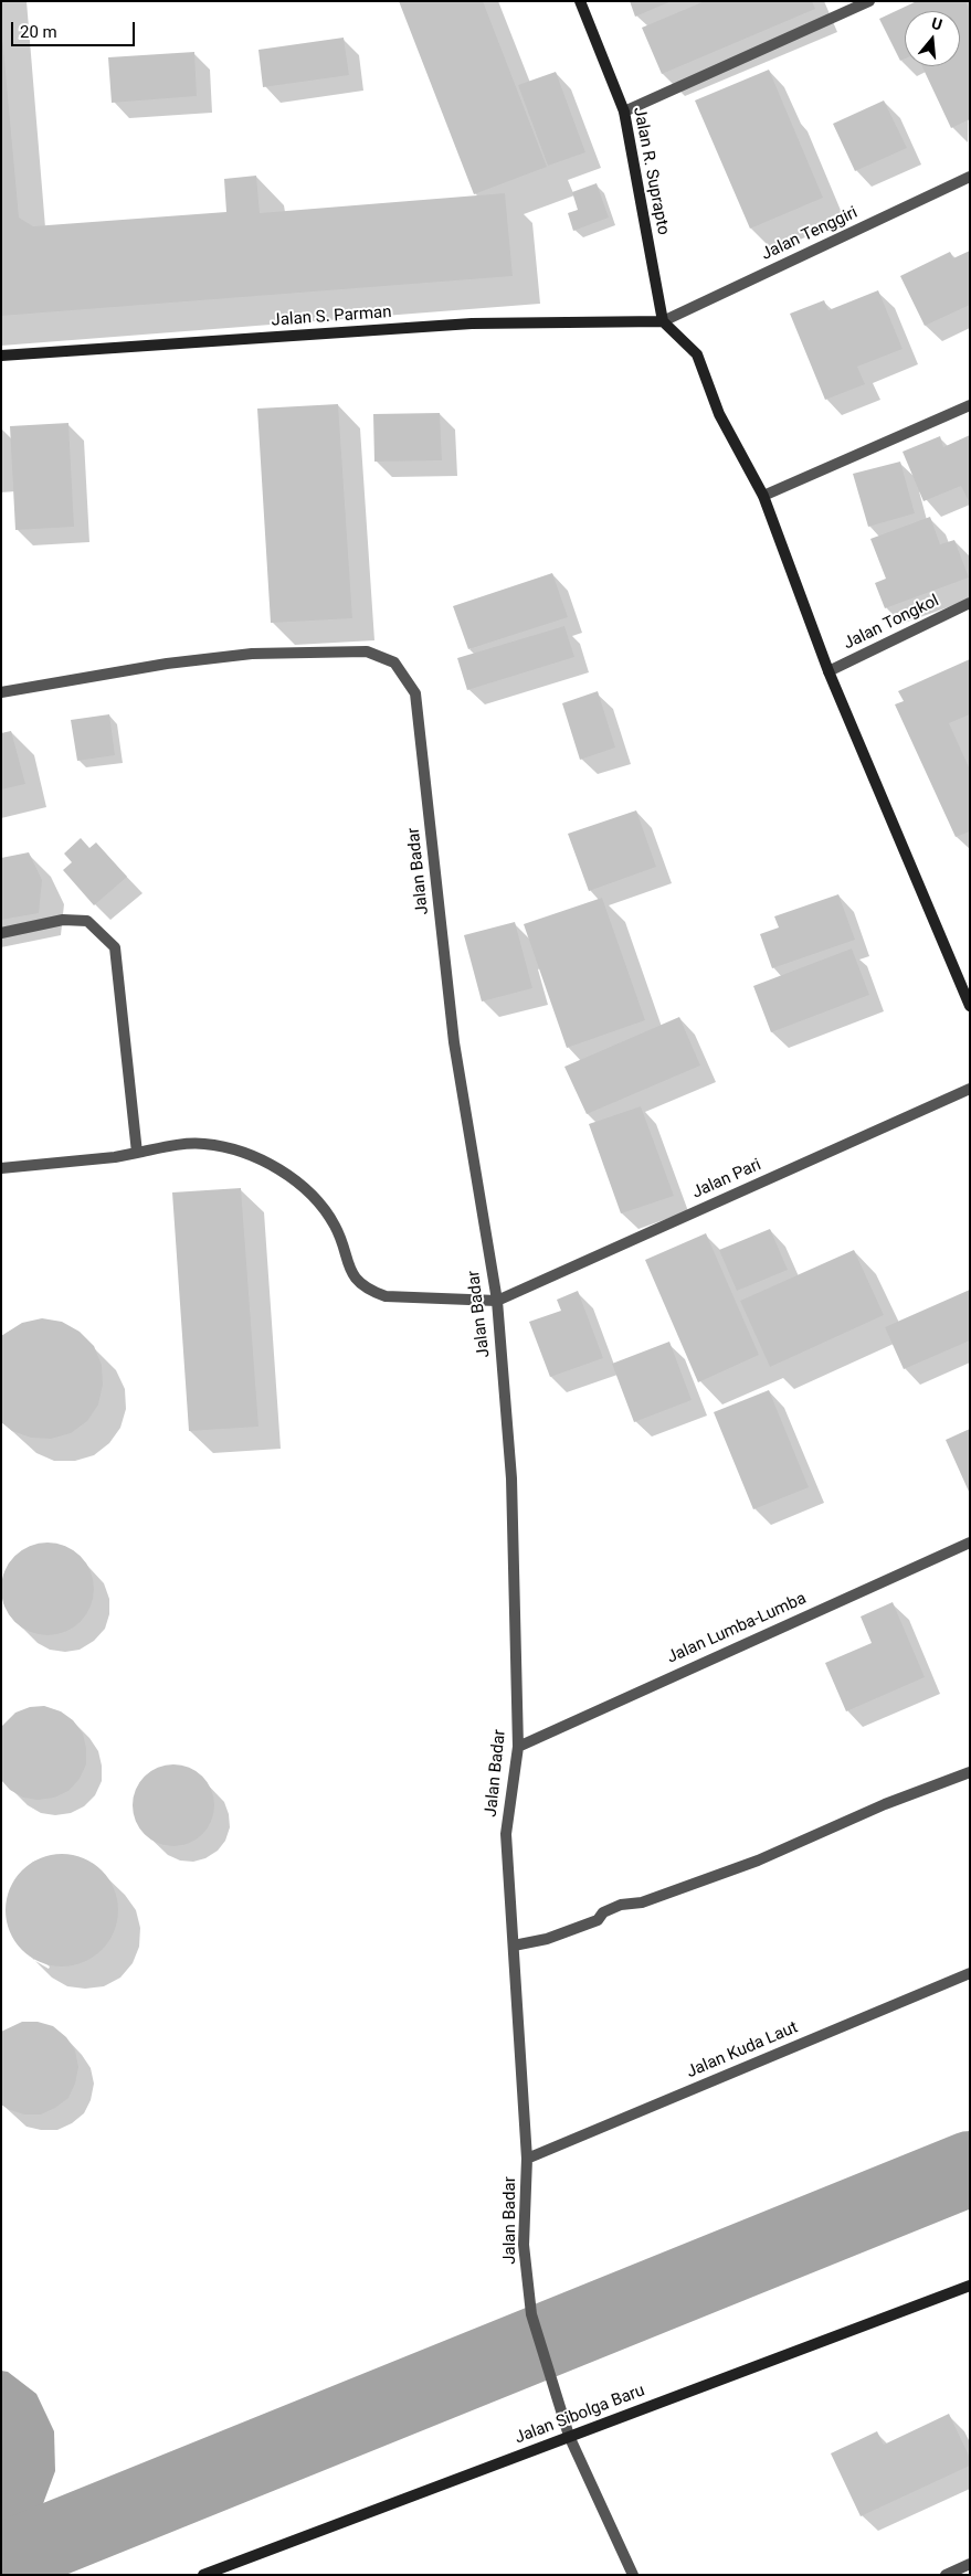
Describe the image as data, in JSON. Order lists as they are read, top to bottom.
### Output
{
  "streets": {
    "main road": ["Jalan R. Suprapto", "Jalan S. Parman", "Jalan Sibolga Baru"],
    "street": [
      "Jalan Tenggiri",
      "Jalan Tongkol",
      "Jalan Badar",
      "Jalan Pari",
      "Jalan Lumba-Lumba",
      "Jalan Kuda Laut"
    ]
  },
  "crossings": [
    ["Jalan R. Suprapto", "Jalan Tenggiri"],
    ["Jalan R. Suprapto", "Jalan S. Parman"],
    ["Jalan Tenggiri", "Jalan S. Parman"],
    ["Jalan Badar", "Jalan Pari"],
    ["Jalan Badar", "Jalan Lumba-Lumba"],
    ["Jalan Badar", "Jalan Kuda Laut"],
    ["Jalan Badar", "Jalan Sibolga Baru"]
  ],
  "scale_bar": "20 m",
  "north": "top"
}
